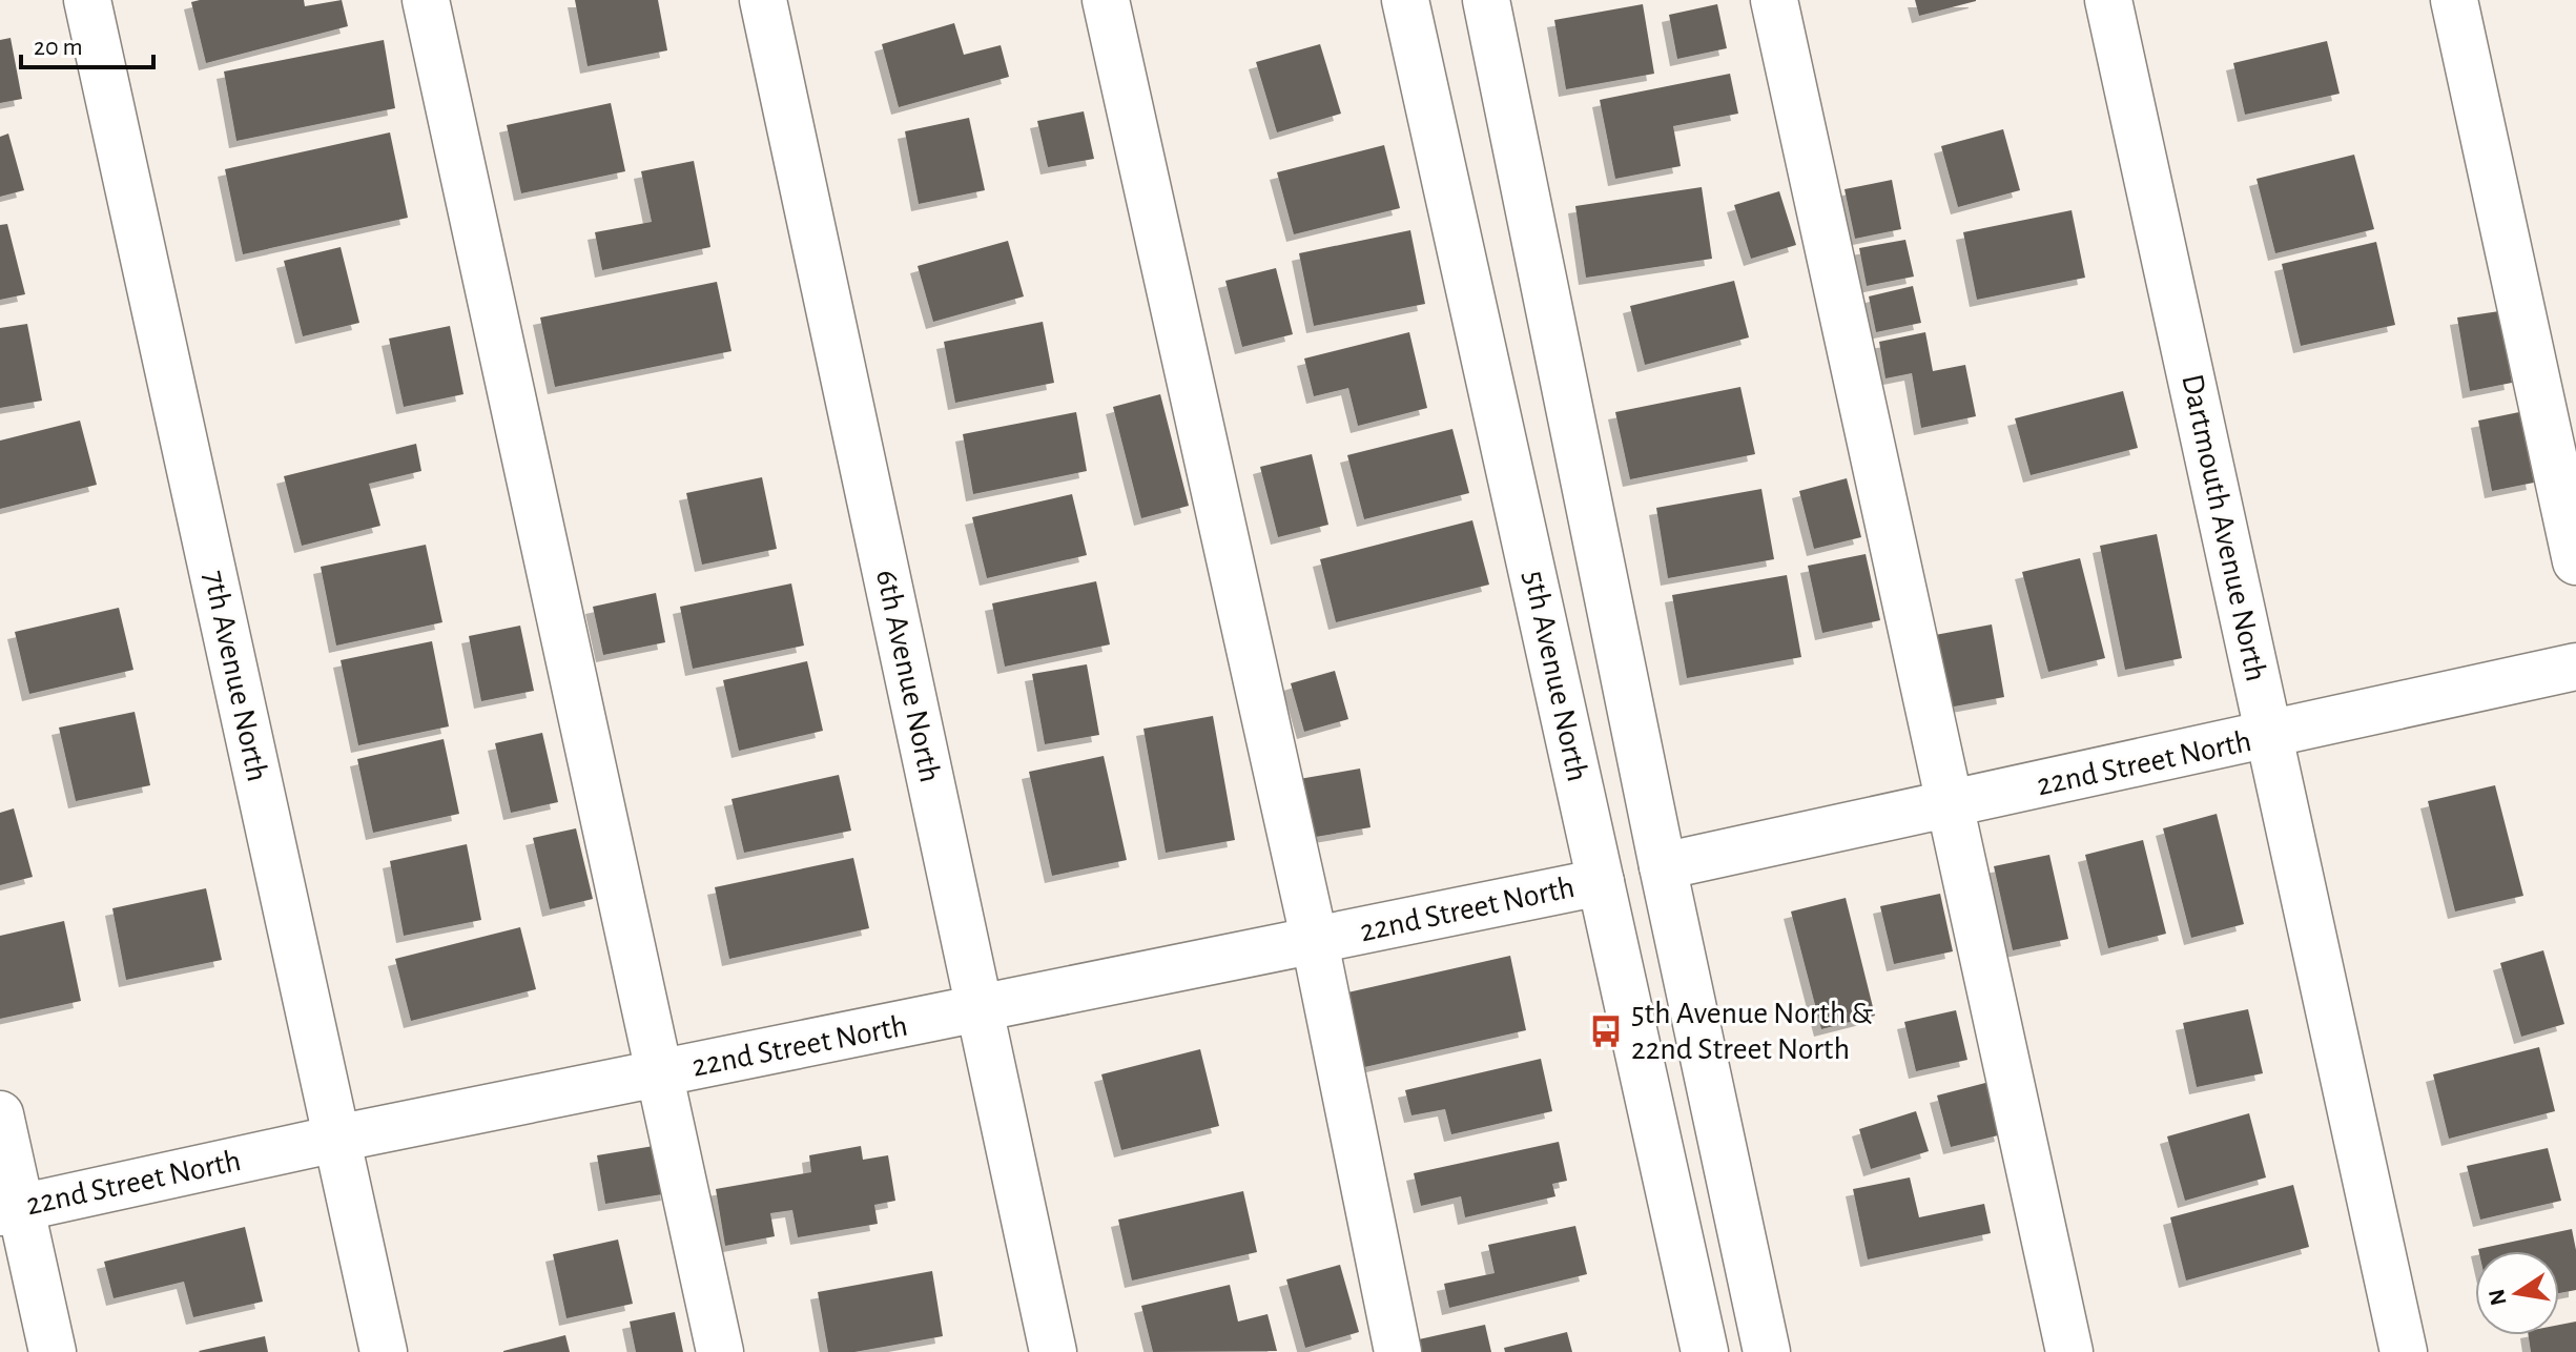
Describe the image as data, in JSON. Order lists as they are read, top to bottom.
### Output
{
  "streets": {
    "street": [
      "Dartmouth Avenue North",
      "7th Avenue North",
      "6th Avenue North",
      "5th Avenue North",
      "22nd Street North"
    ]
  },
  "crossings": [
    ["Dartmouth Avenue North", "22nd Street North"],
    ["7th Avenue North", "22nd Street North"],
    ["6th Avenue North", "22nd Street North"],
    ["5th Avenue North", "22nd Street North"]
  ],
  "places": {
    "bus stop": ["5th Avenue North & 22nd Street North"]
  },
  "scale_bar": "20 m",
  "north": "left"
}
